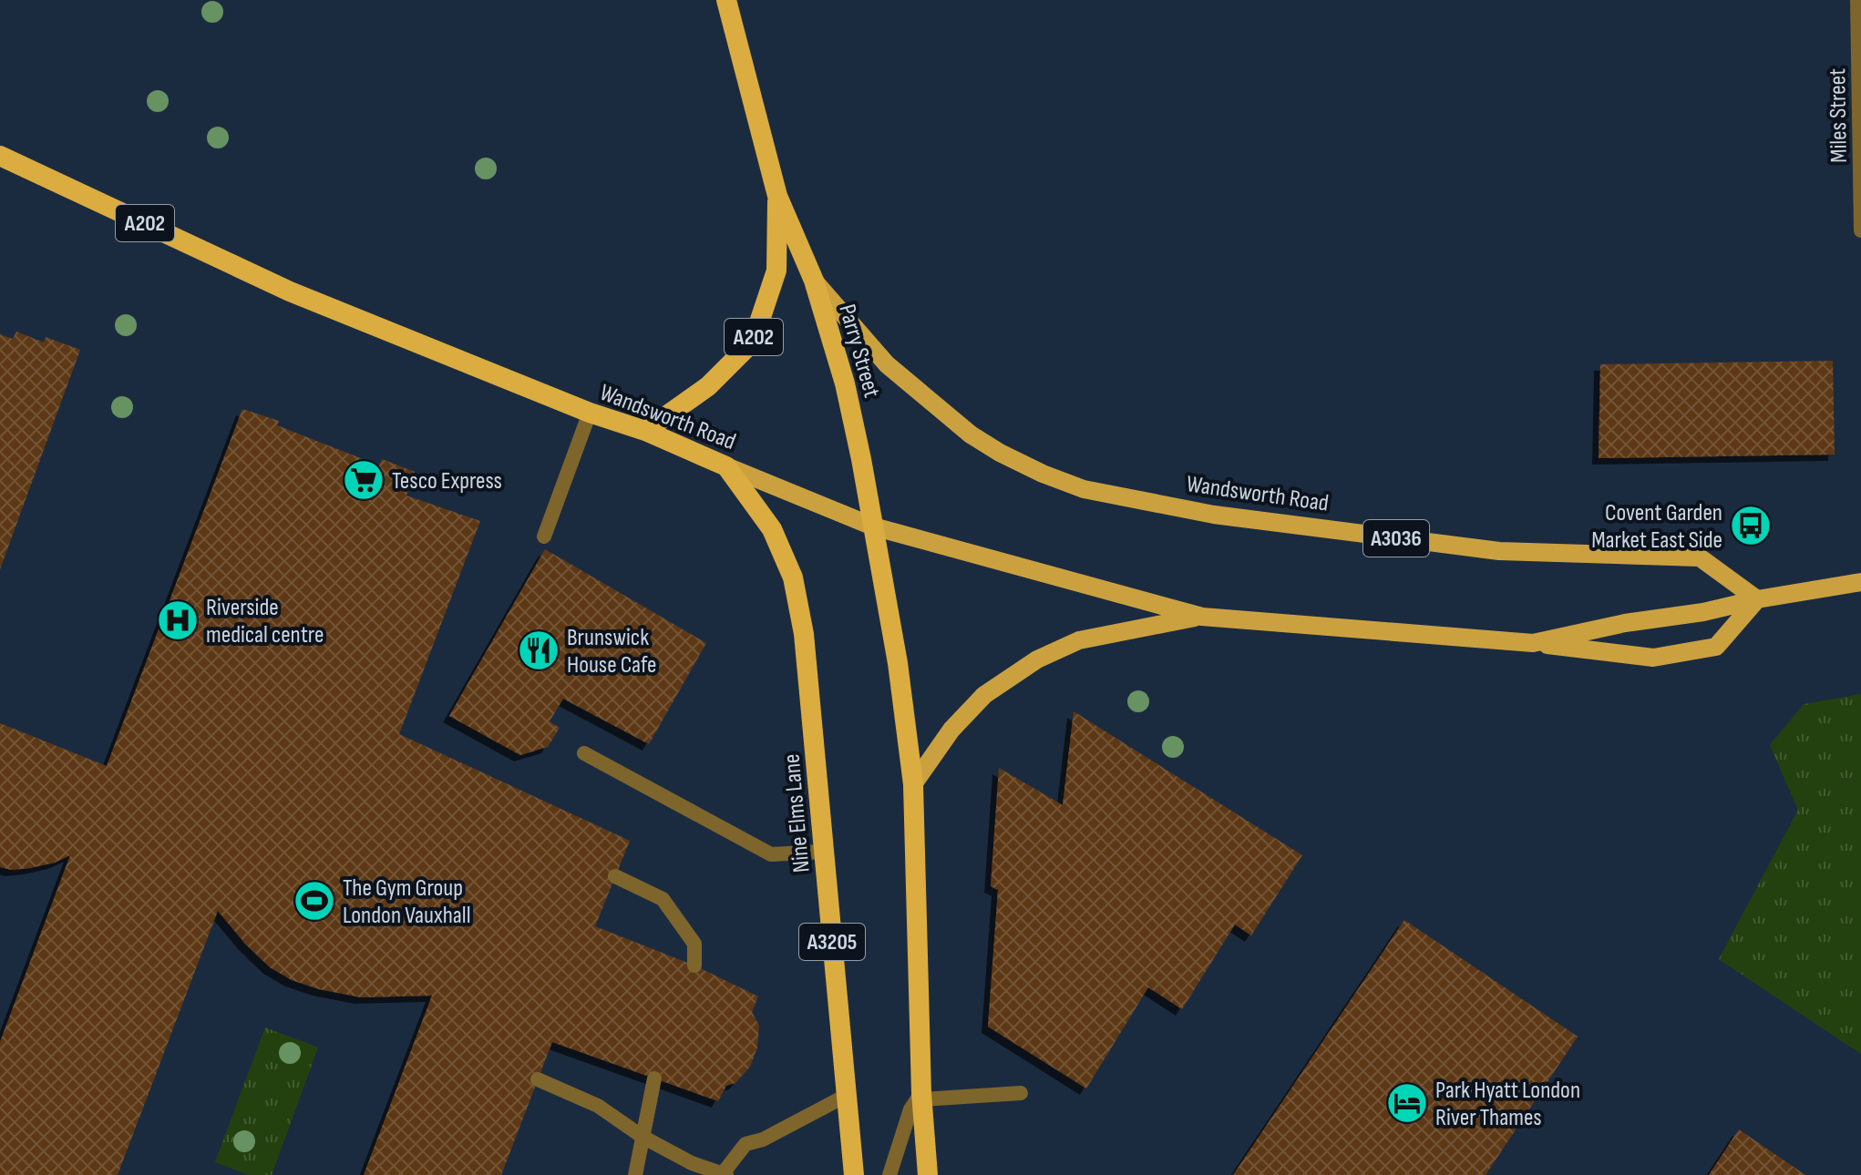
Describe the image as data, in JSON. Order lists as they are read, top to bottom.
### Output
{
  "streets": {
    "highway": [
      "A202",
      "Parry Street",
      "Wandsworth Road",
      "Nine Elms Lane",
      "A3205"
    ],
    "main road": ["A3036"],
    "street": ["Miles Street"]
  },
  "crossings": [
    ["Parry Street", "Wandsworth Road"],
    ["Wandsworth Road", "Nine Elms Lane"]
  ],
  "places": {
    "supermarket": ["Tesco Express"],
    "bus stop": ["Covent Garden Market East Side"],
    "hospital": ["Riverside medical centre"],
    "restaurant": ["Brunswick House Cafe"],
    "sports": ["The Gym Group London Vauxhall"],
    "hotel": ["Park Hyatt London River Thames"]
  }
}
